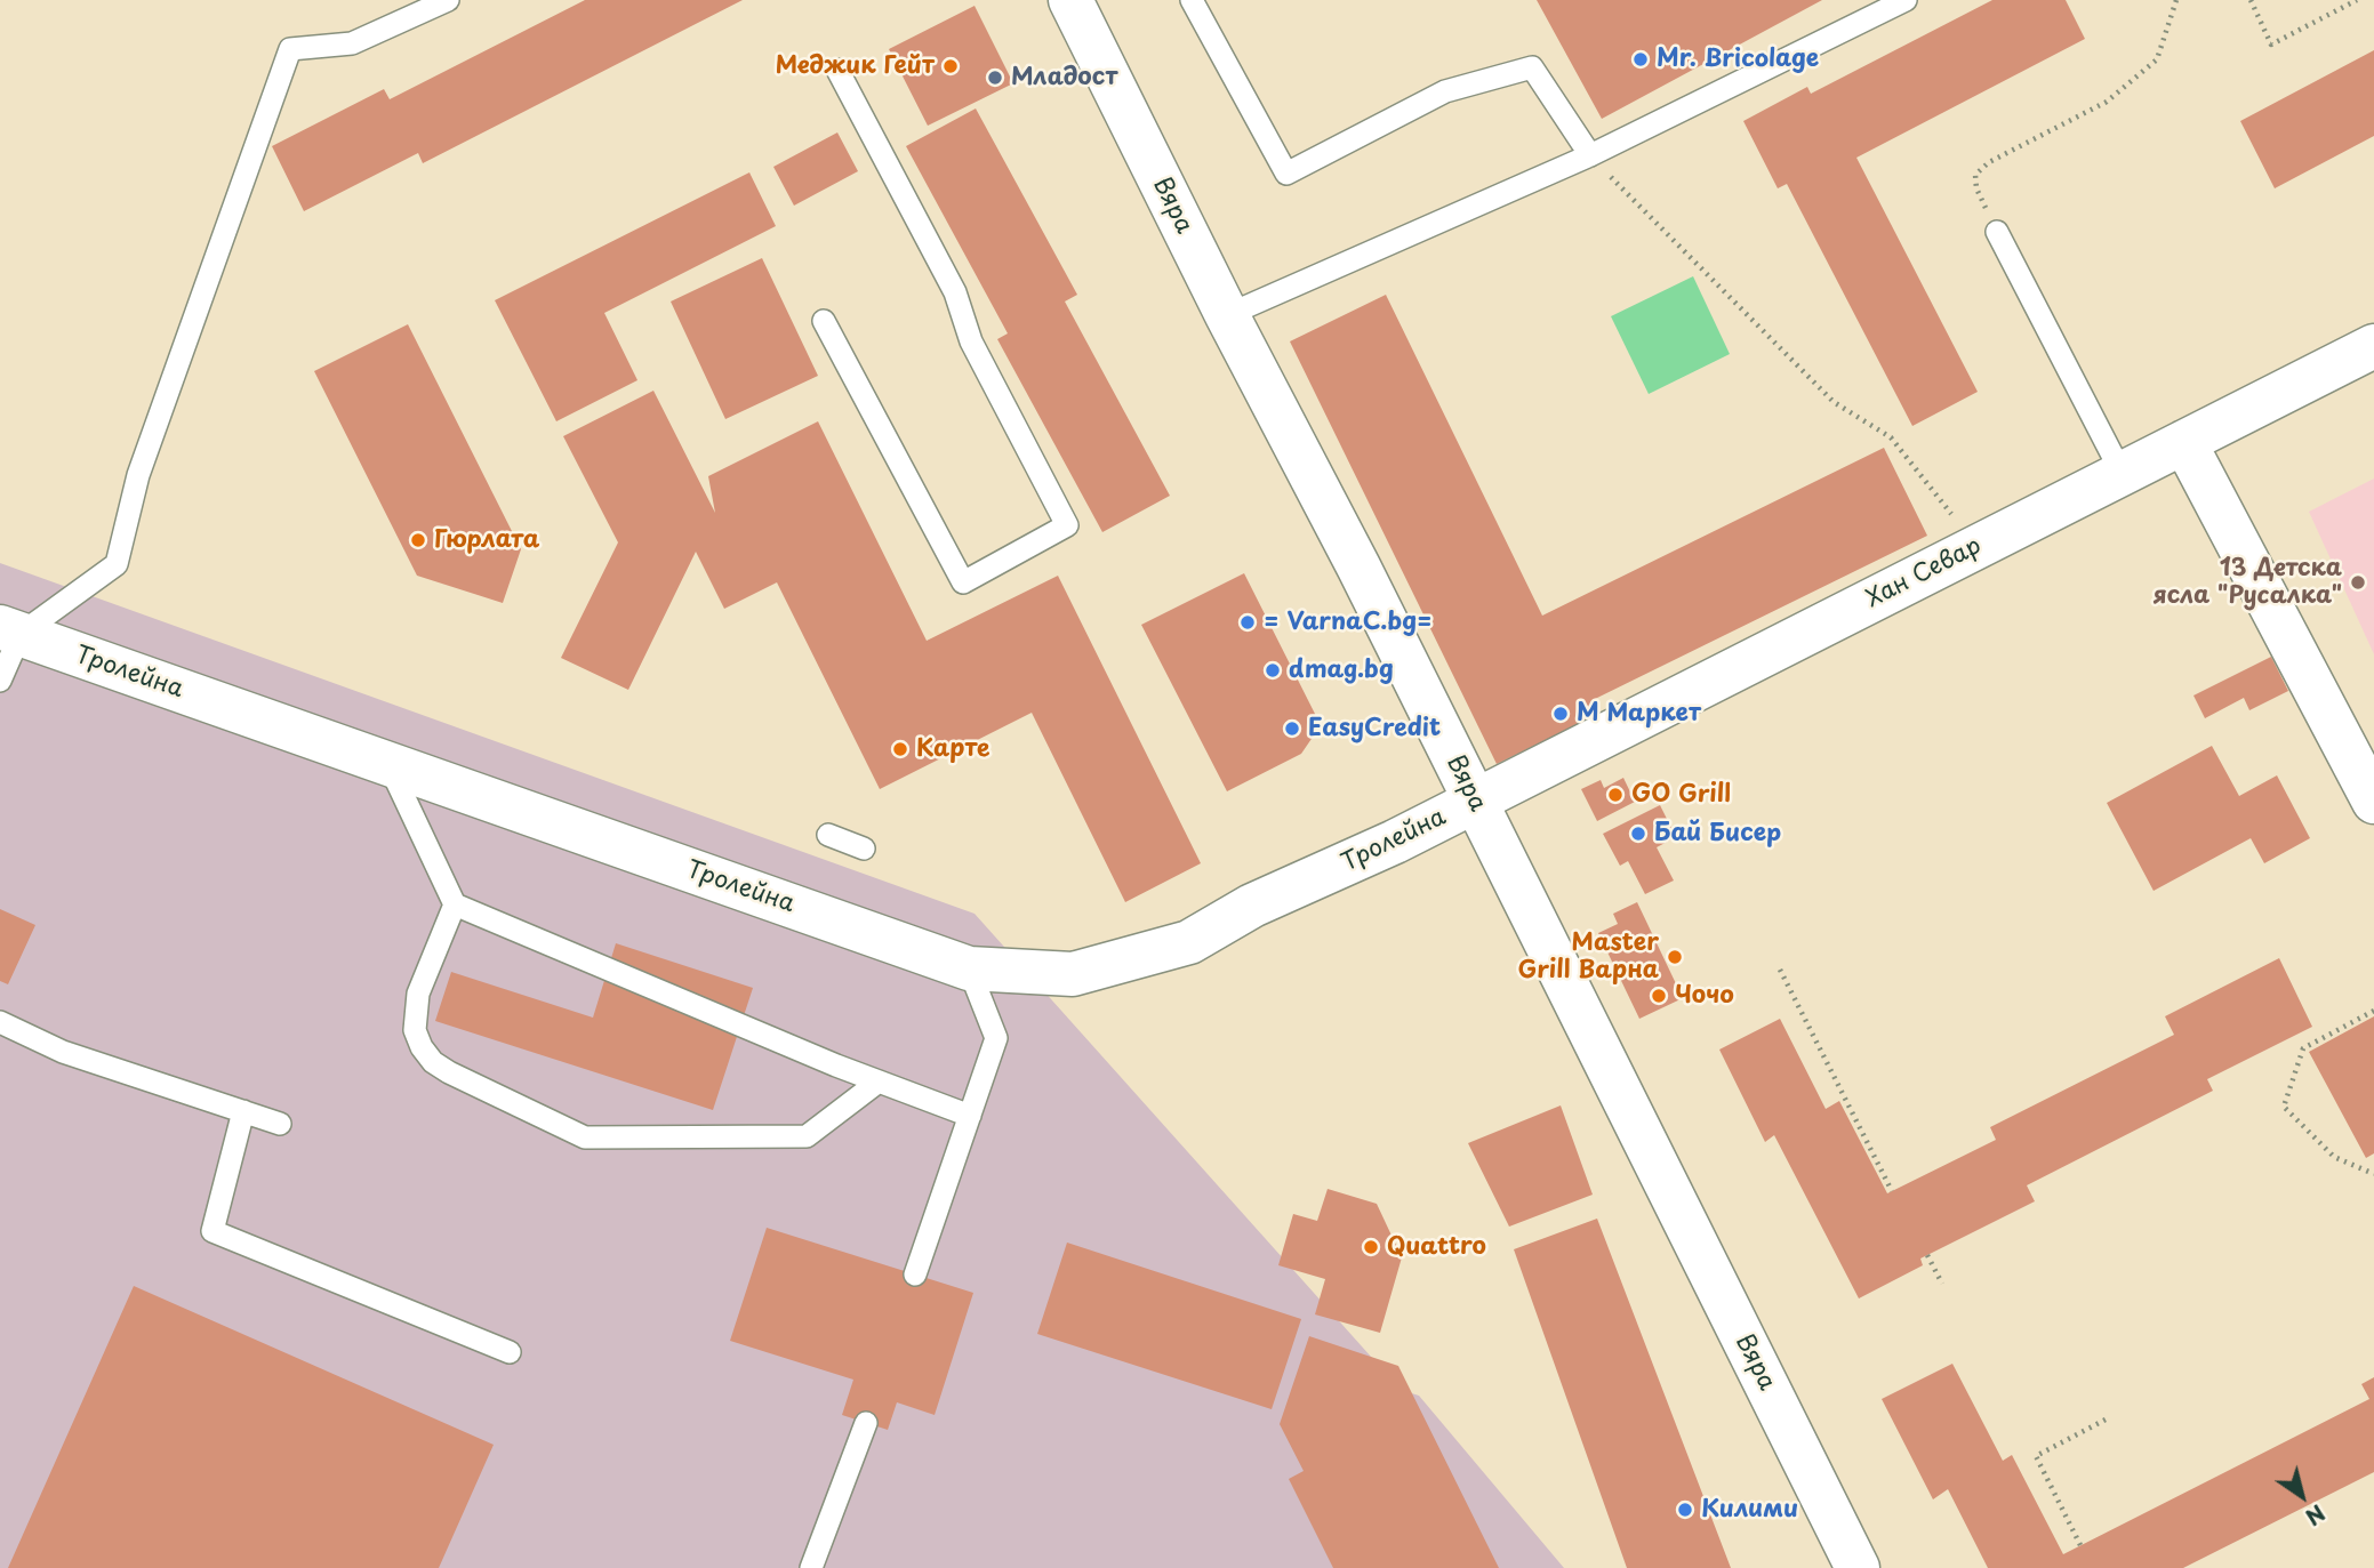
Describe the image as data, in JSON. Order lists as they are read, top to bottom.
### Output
{
  "streets": {
    "street": ["Вяра", "Хан Севар", "Тролейна"]
  },
  "crossings": [
    ["Вяра", "Хан Севар"],
    ["Вяра", "Тролейна"],
    ["Хан Севар", "Тролейна"]
  ],
  "places": [
    "Mr. Bricolage",
    "Меджик Гейт",
    "Младост",
    "Гюрлата",
    "13 Детска ясла \"Русалка\"",
    "= VarnaC.bg=",
    "dmag.bg",
    "М Маркет",
    "EasyCredit",
    "Карте",
    "GO Grill",
    "Бай Бисер",
    "Master Grill Варна",
    "Чочо",
    "Quattro",
    "Килими"
  ],
  "north": "bottom right"
}
